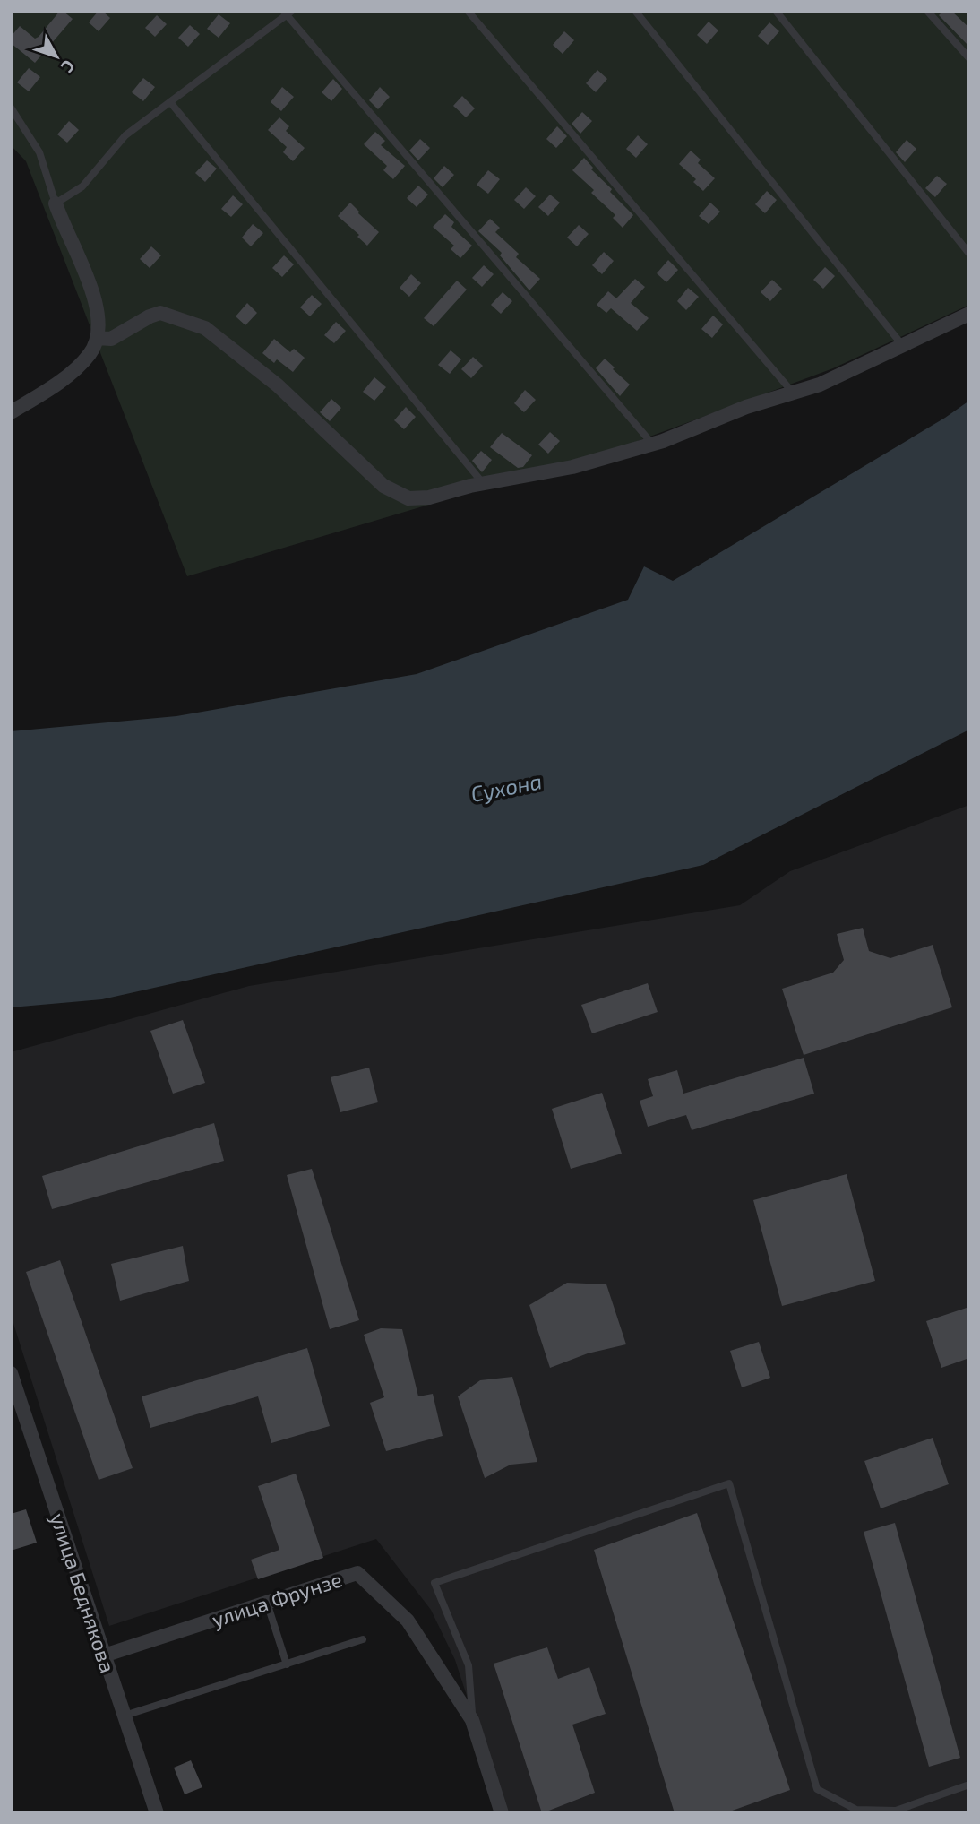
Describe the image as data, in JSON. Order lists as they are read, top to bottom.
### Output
{
  "streets": {
    "street": ["улица Беднякова", "улица Фрунзе"]
  },
  "crossings": [
    ["улица Беднякова", "улица Фрунзе"]
  ],
  "water": ["Сухона"],
  "north": "bottom right"
}
